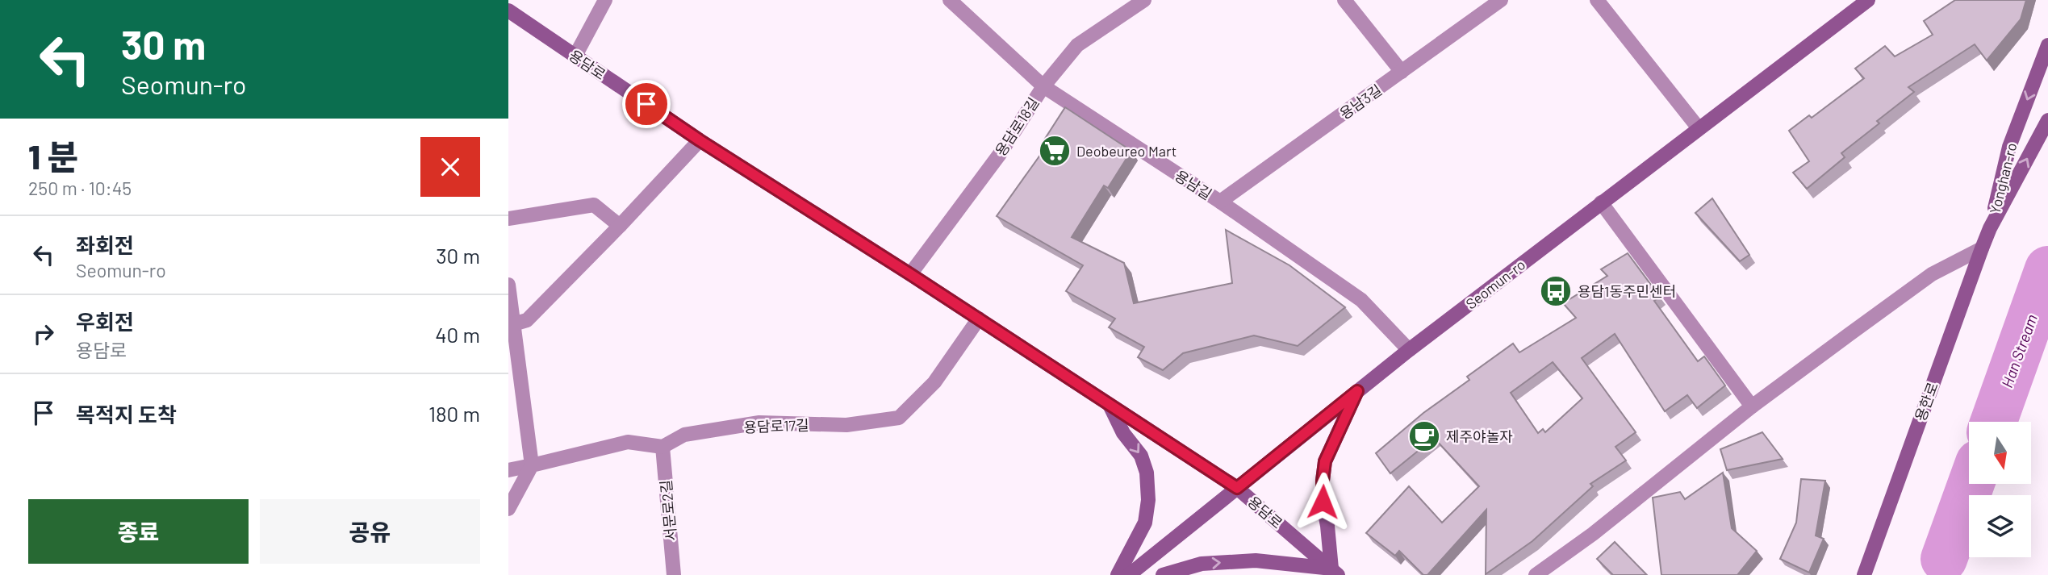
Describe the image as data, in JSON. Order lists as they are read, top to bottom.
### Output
{
  "streets": {
    "main road": [
      "용담로",
      "Yonghan-ro",
      "Seomun-ro",
      "용한로"
    ],
    "street": [
      "용남3길",
      "용담로18길",
      "용남길",
      "용담로17길",
      "서문로2길"
    ]
  },
  "crossings": [
    ["용담로", "용담로18길"],
    ["용담로", "Seomun-ro"],
    ["용담로", "용담로17길"],
    ["용남3길", "용남길"],
    ["용담로18길", "용남길"],
    ["Yonghan-ro", "용한로"],
    ["용남길", "Seomun-ro"],
    ["용담로17길", "서문로2길"]
  ],
  "water": ["Han Stream"],
  "places": {
    "supermarket": ["Deobeureo Mart"],
    "bus stop": ["용담1동주민센터"],
    "cafe": ["제주야놀자"]
  },
  "north": "bottom",
  "page": {
    "turn": ["30 m", "Seomun-ro"],
    "heading": ["1 분", "250 m · 10:45"],
    "list": [
      {
        "name": "좌회전",
        "note": "Seomun-ro",
        "value": "30 m"
      },
      {
        "name": "우회전",
        "note": "용담로",
        "value": "40 m"
      },
      {
        "name": "목적지 도착",
        "value": "180 m"
      }
    ],
    "buttons": ["종료", "공유"]
  }
}
